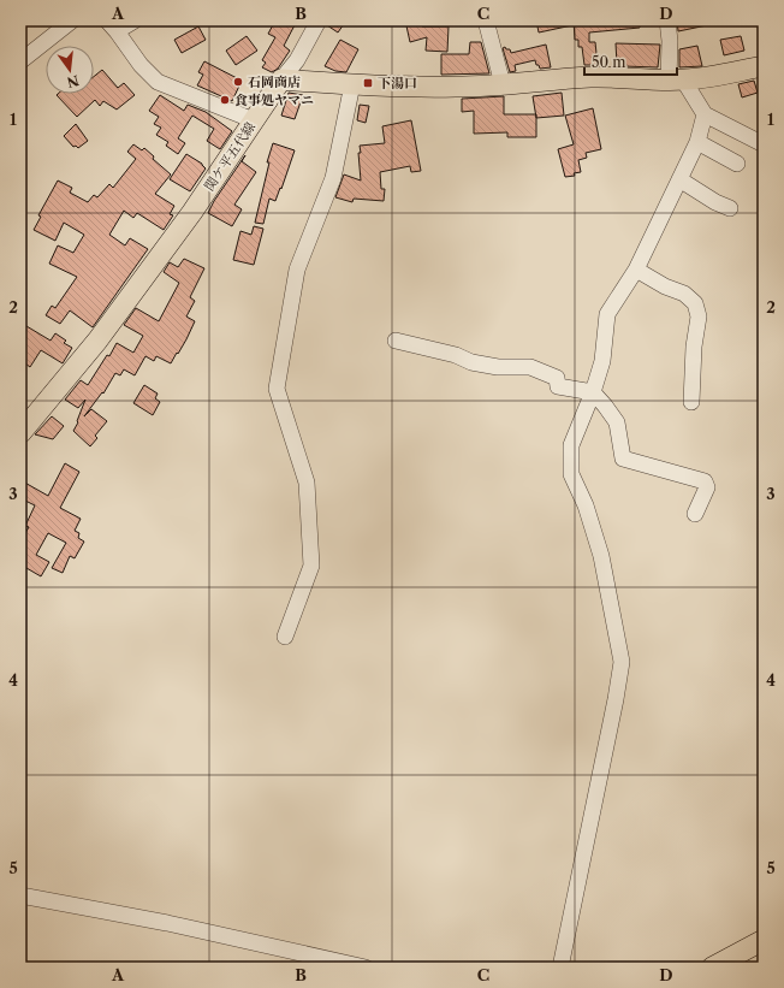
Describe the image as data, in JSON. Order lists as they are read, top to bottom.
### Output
{
  "streets": {
    "main road": ["関ケ平五代線"]
  },
  "places": {
    "other": ["石岡商店", "食事処ヤマニ"],
    "transit": ["下湯口"]
  },
  "scale_bar": "50 m",
  "north": "bottom",
  "grid": {
    "columns": [
      "A",
      "B",
      "C",
      "D"
    ],
    "rows": [
      "1",
      "2",
      "3",
      "4",
      "5"
    ]
  }
}
